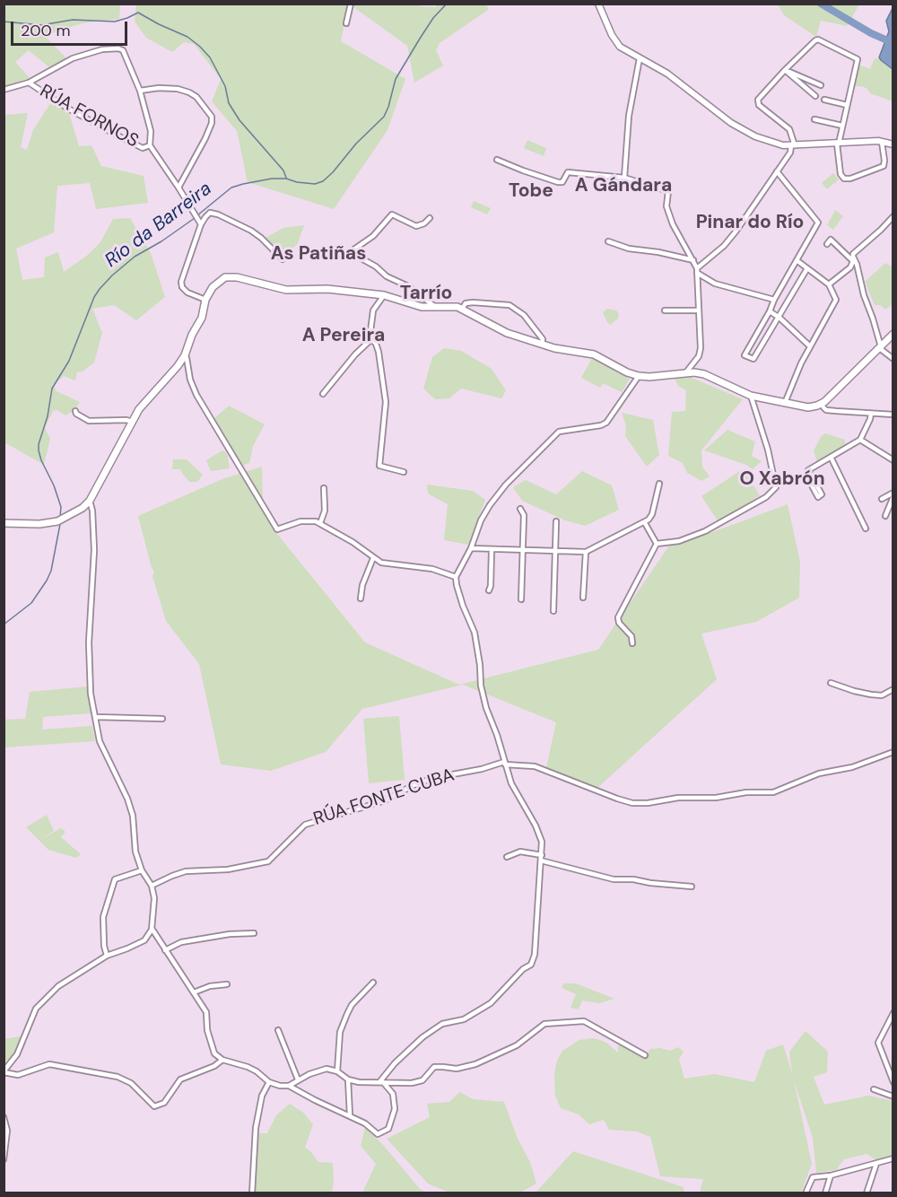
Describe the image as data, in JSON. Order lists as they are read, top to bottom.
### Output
{
  "streets": {
    "street": ["RÚA FORNOS", "RÚA FONTE CUBA"]
  },
  "districts": [
    "A Gándara",
    "Tobe",
    "Pinar do Río",
    "As Patiñas",
    "Tarrío",
    "A Pereira",
    "O Xabrón"
  ],
  "water": ["Río da Barreira"],
  "scale_bar": "200 m"
}
